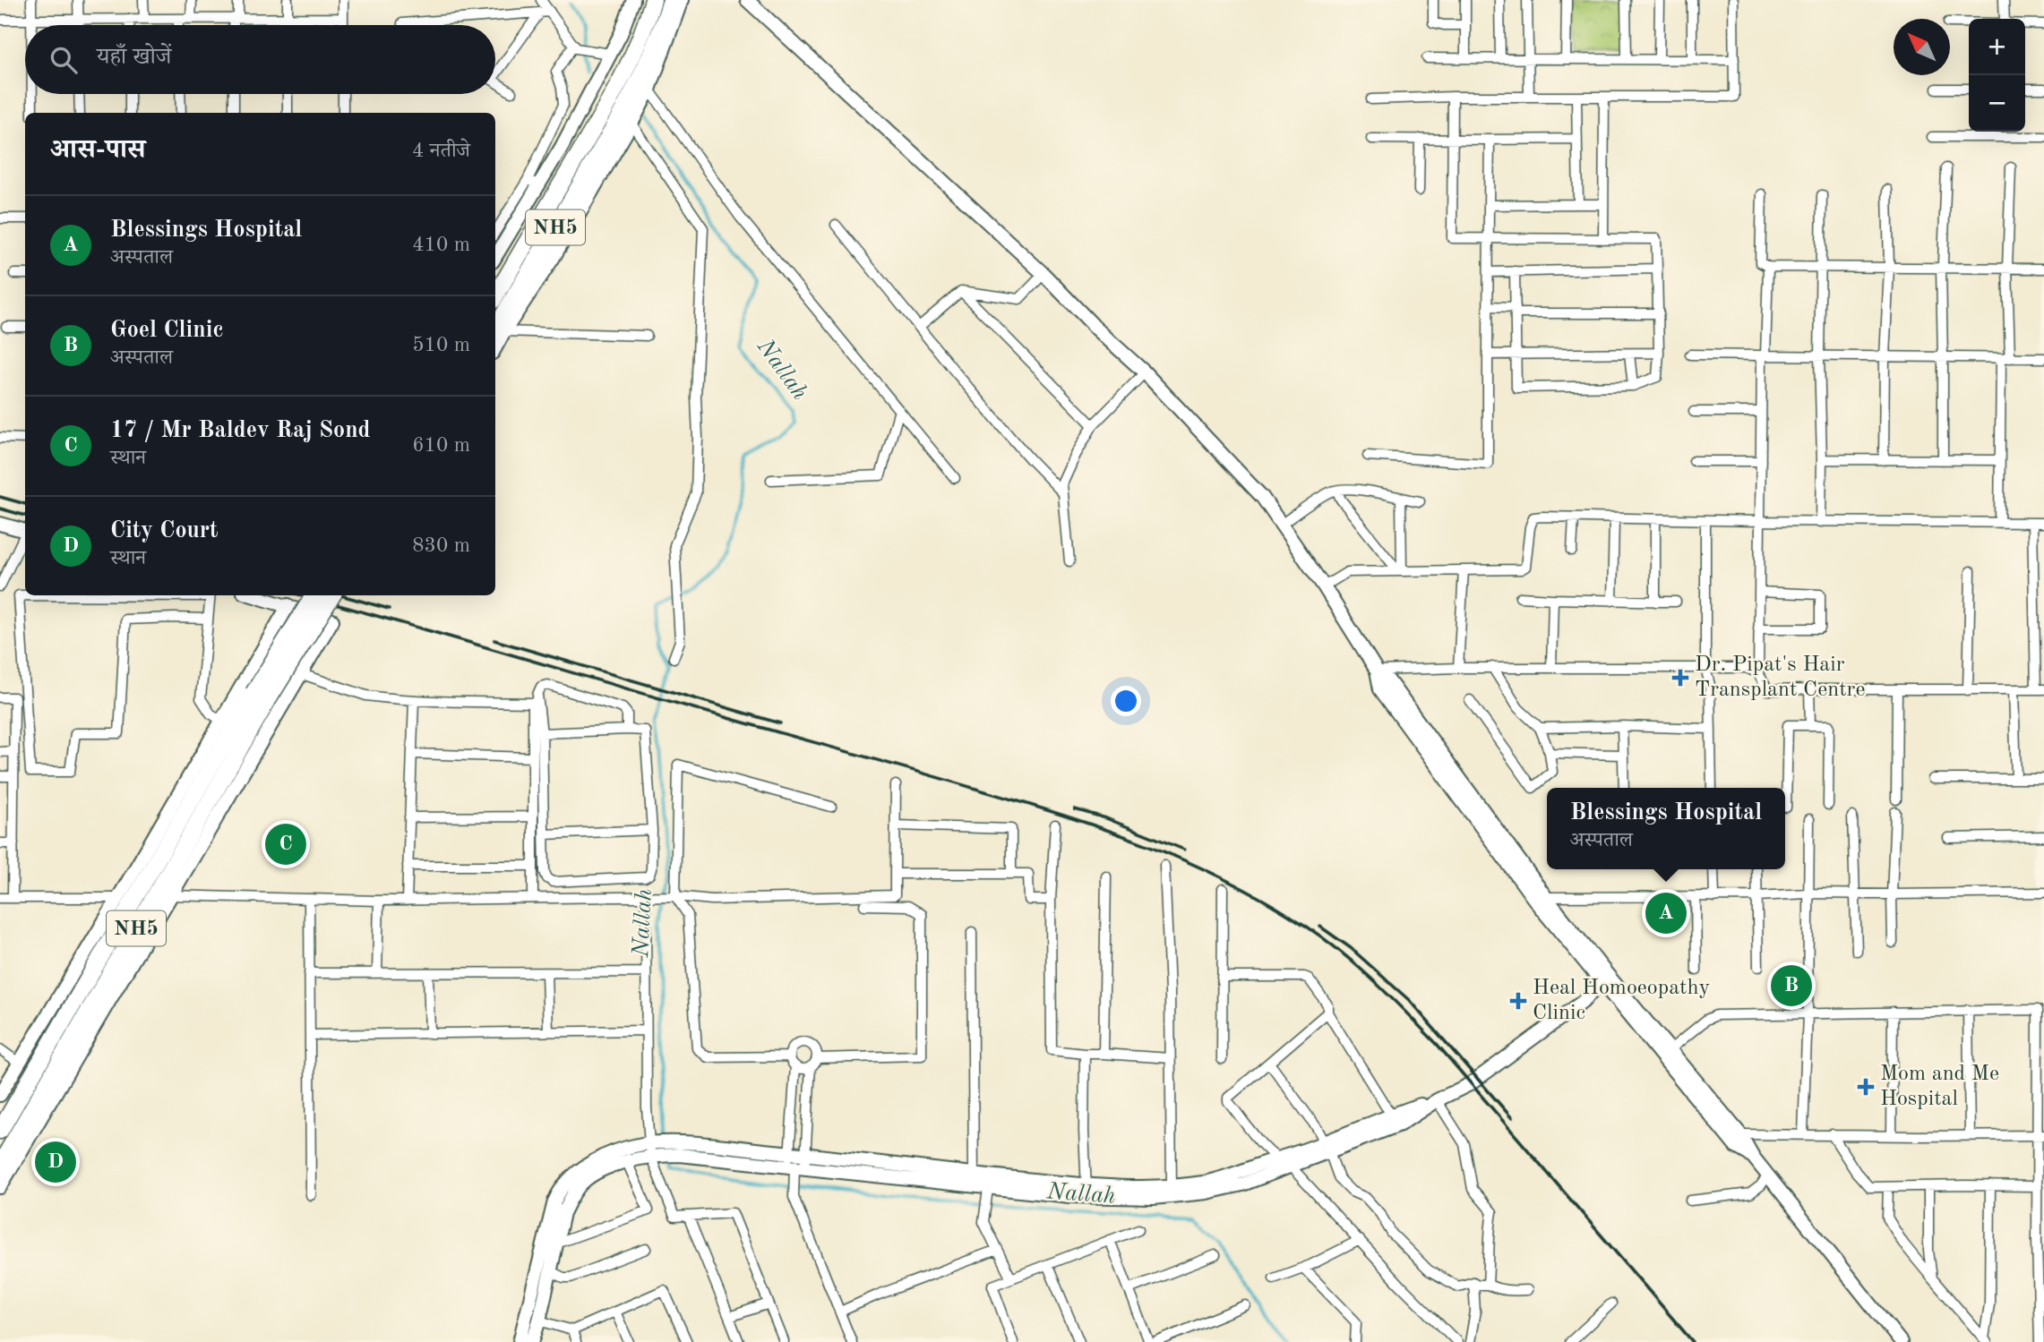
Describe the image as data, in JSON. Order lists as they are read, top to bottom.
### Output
{
  "streets": {
    "highway": ["NH5"]
  },
  "water": ["Nallah"],
  "places": {
    "health": ["Dr. Pipat's Hair Transplant Centre", "Heal Homoeopathy Clinic", "Mom and Me Hospital"]
  },
  "north": "top left",
  "page": {
    "map_buttons": ["+", "−"],
    "search": "यहाँ खोजें",
    "heading": ["आस-पास", "4 नतीजे"],
    "list": [
      {
        "mark": "A",
        "name": "Blessings Hospital",
        "note": "अस्पताल",
        "value": "410 m"
      },
      {
        "mark": "B",
        "name": "Goel Clinic",
        "note": "अस्पताल",
        "value": "510 m"
      },
      {
        "mark": "C",
        "name": "17 / Mr Baldev Raj Sond",
        "note": "स्थान",
        "value": "610 m"
      },
      {
        "mark": "D",
        "name": "City Court",
        "note": "स्थान",
        "value": "830 m"
      }
    ],
    "popup": ["Blessings Hospital", "अस्पताल"],
    "pins": [
      "C",
      "A",
      "B",
      "D"
    ]
  }
}
